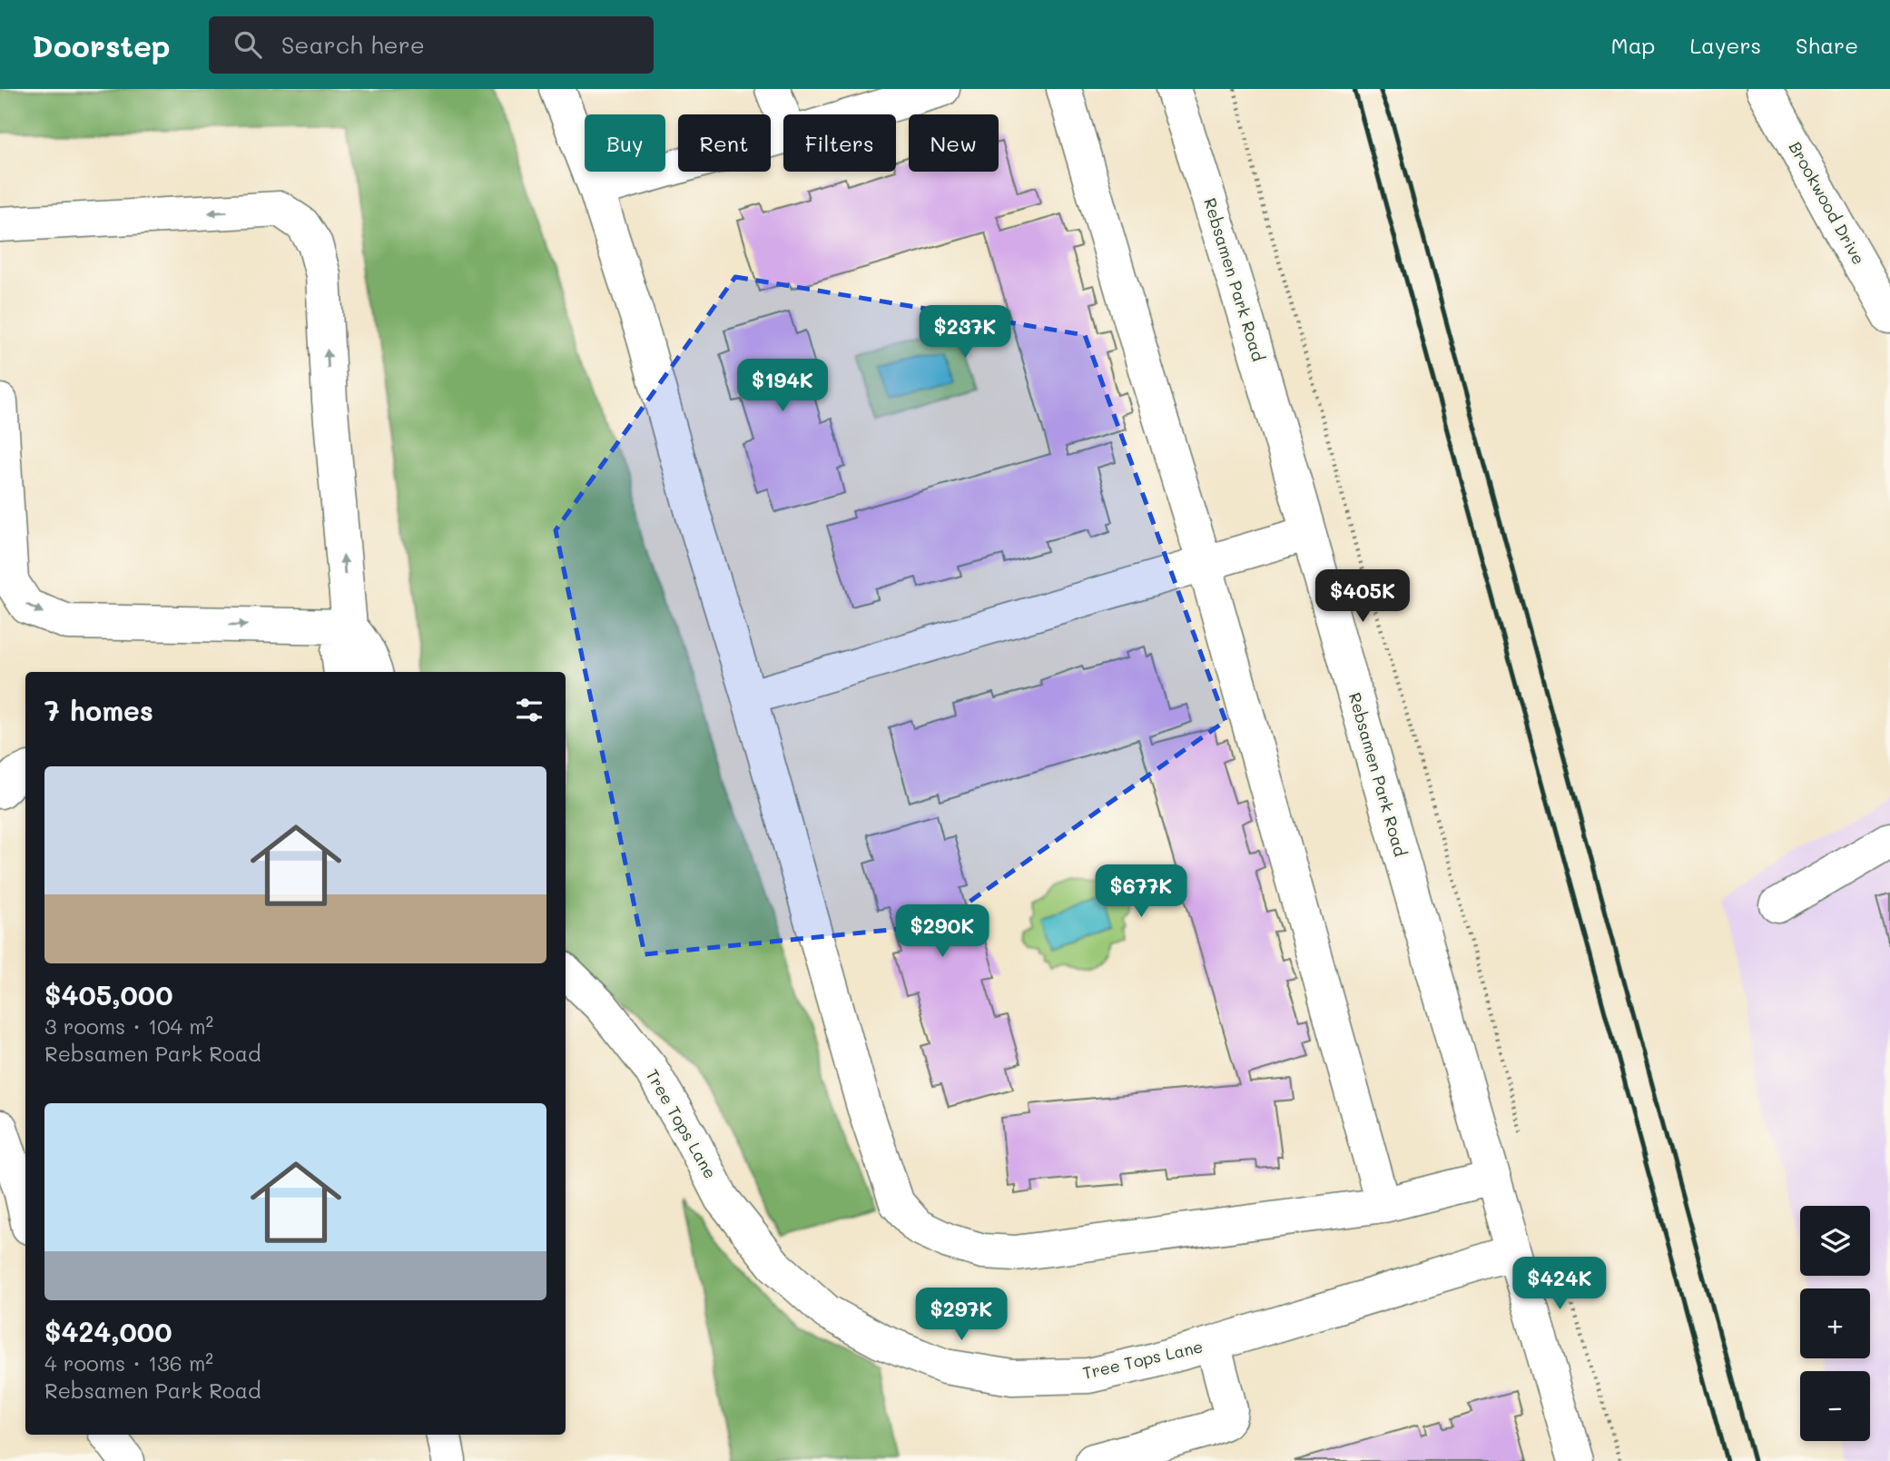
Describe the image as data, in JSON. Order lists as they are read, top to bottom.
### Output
{
  "streets": {
    "street": ["Brookwood Drive", "Rebsamen Park Road", "Tree Tops Lane"]
  },
  "crossings": [
    ["Rebsamen Park Road", "Tree Tops Lane"]
  ],
  "page": {
    "header": "Doorstep",
    "search": "Search here",
    "nav": ["Map", "Layers", "Share"],
    "chip": [
      "Buy",
      "Rent",
      "Filters",
      "New"
    ],
    "price": [
      "$237K",
      "$194K",
      "$405K",
      "$677K",
      "$290K",
      "$424K",
      "$297K"
    ],
    "heading": "7 homes",
    "list": [
      {
        "name": "$405,000",
        "note": "3 rooms · 104 m² · Rebsamen Park Road"
      },
      {
        "name": "$424,000",
        "note": "4 rooms · 136 m² · Rebsamen Park Road"
      }
    ],
    "map_buttons": ["+", "−"]
  }
}
